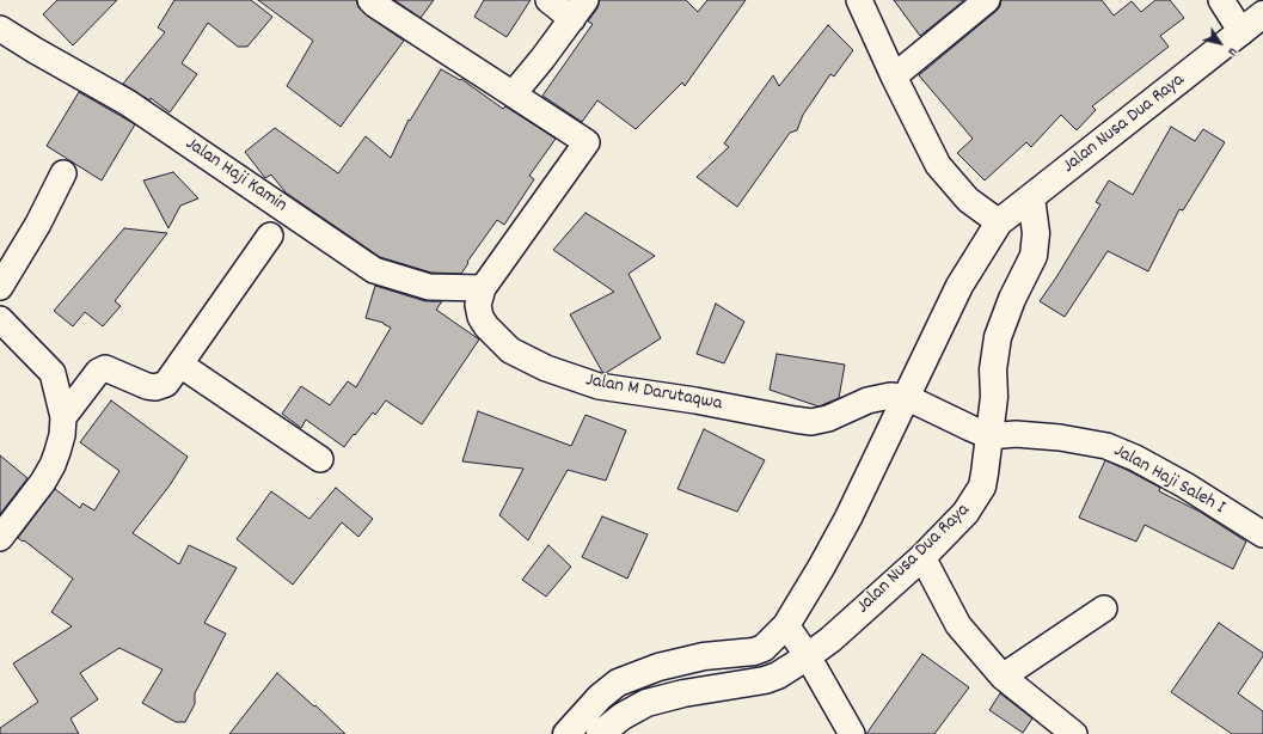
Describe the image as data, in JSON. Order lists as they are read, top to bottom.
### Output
{
  "streets": {
    "street": [
      "Jalan Nusa Dua Raya",
      "Jalan Haji Kamin",
      "Jalan M Darutaqwa",
      "Jalan Haji Saleh I"
    ]
  },
  "crossings": [
    ["Jalan Nusa Dua Raya", "Jalan M Darutaqwa"],
    ["Jalan Nusa Dua Raya", "Jalan Haji Saleh I"],
    ["Jalan Haji Kamin", "Jalan M Darutaqwa"],
    ["Jalan M Darutaqwa", "Jalan Haji Saleh I"]
  ],
  "north": "bottom right"
}
